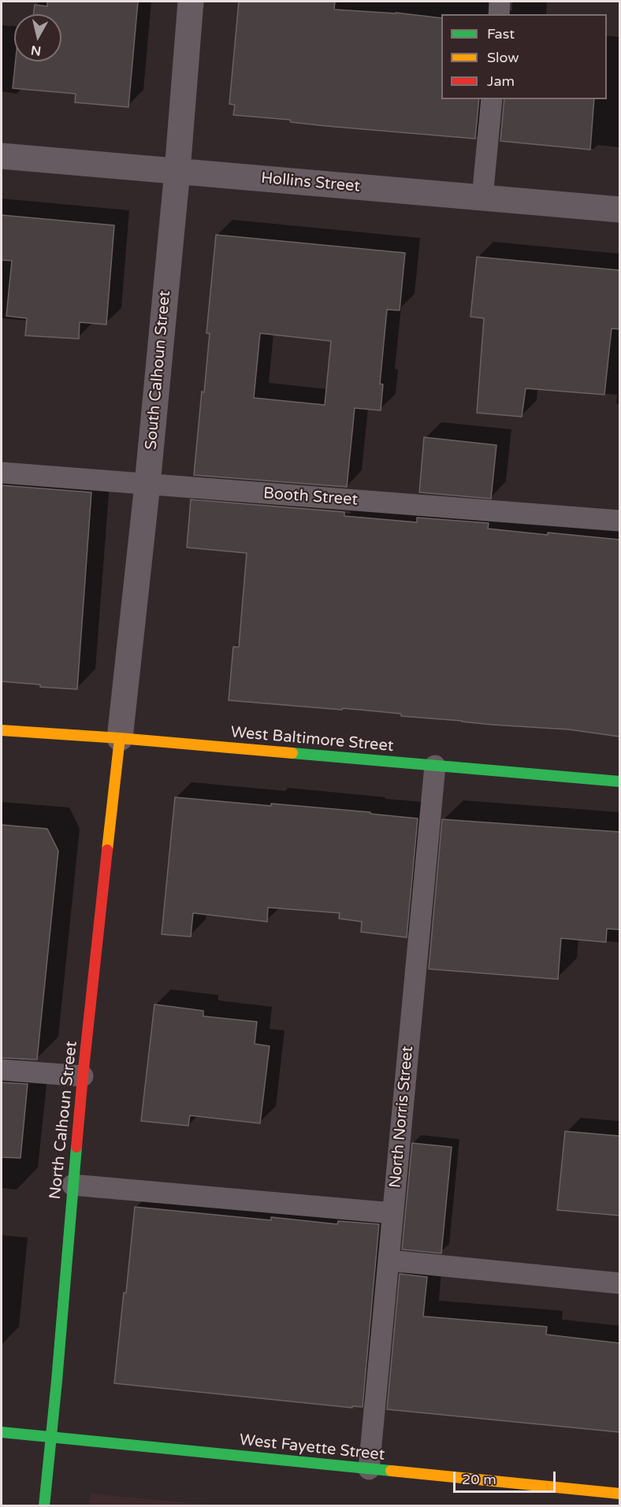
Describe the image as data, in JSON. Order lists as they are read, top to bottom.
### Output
{
  "streets": {
    "street": [
      "Hollins Street",
      "South Calhoun Street",
      "West Baltimore Street",
      "North Calhoun Street",
      "West Fayette Street"
    ],
    "lane": ["Booth Street", "North Norris Street"]
  },
  "crossings": [
    ["Hollins Street", "South Calhoun Street"],
    ["South Calhoun Street", "Booth Street"],
    ["South Calhoun Street", "West Baltimore Street"],
    ["South Calhoun Street", "North Calhoun Street"],
    ["West Baltimore Street", "North Norris Street"],
    ["West Baltimore Street", "North Calhoun Street"],
    ["North Norris Street", "West Fayette Street"],
    ["North Calhoun Street", "West Fayette Street"]
  ],
  "legend": ["Fast", "Slow", "Jam"],
  "scale_bar": "20 m",
  "north": "bottom"
}
